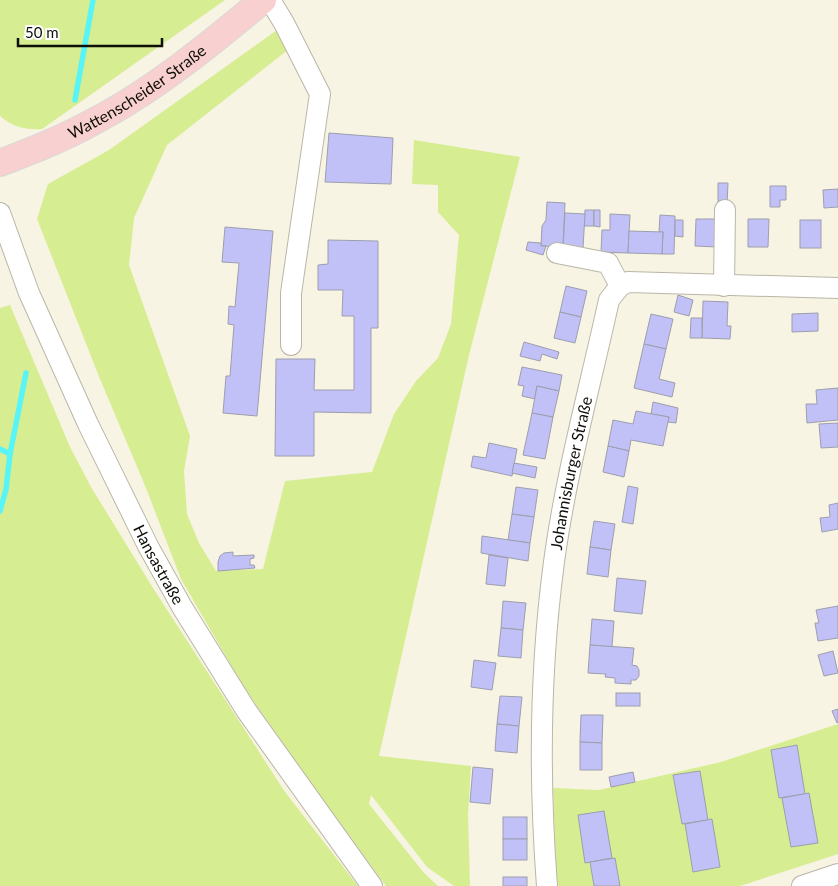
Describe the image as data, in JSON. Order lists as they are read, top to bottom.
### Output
{
  "streets": {
    "main road": ["Wattenscheider Straße"],
    "street": ["Johannisburger Straße", "Hansastraße"]
  },
  "scale_bar": "50 m"
}
